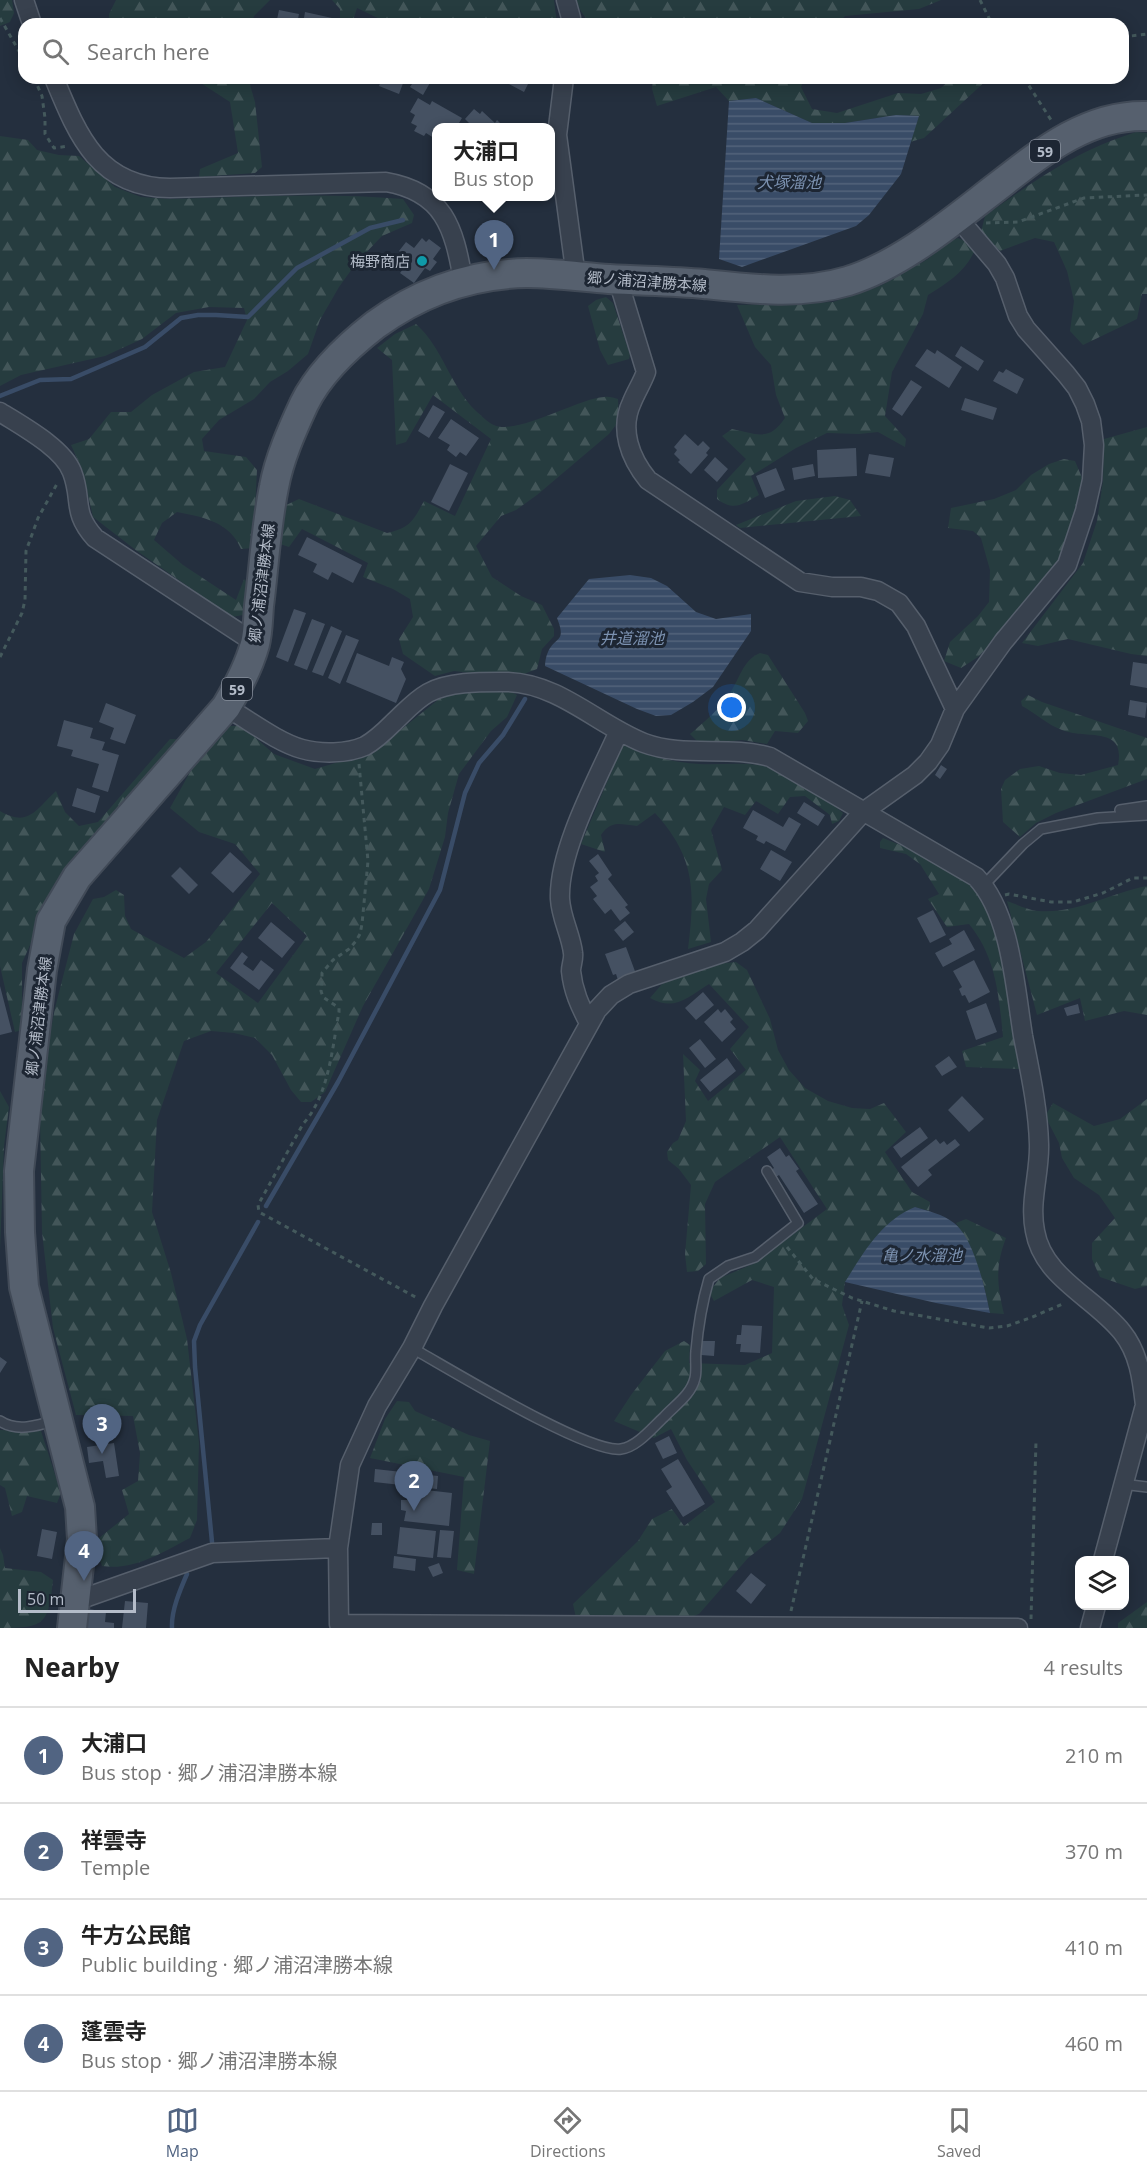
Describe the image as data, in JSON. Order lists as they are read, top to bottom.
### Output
{
  "streets": {
    "main road": ["59", "郷ノ浦沼津勝本線"]
  },
  "water": ["犬塚溜池", "井道溜池", "亀ノ水溜池"],
  "places": ["梅野商店"],
  "scale_bar": "50 m",
  "page": {
    "search": "Search here",
    "popup": ["大浦口", "Bus stop"],
    "pins": [
      "1",
      "3",
      "2",
      "4"
    ],
    "scale": "50 m",
    "heading": ["Nearby", "4 results"],
    "list": [
      {
        "mark": "1",
        "name": "大浦口",
        "note": "Bus stop · 郷ノ浦沼津勝本線",
        "value": "210 m"
      },
      {
        "mark": "2",
        "name": "祥雲寺",
        "note": "Temple",
        "value": "370 m"
      },
      {
        "mark": "3",
        "name": "牛方公民館",
        "note": "Public building · 郷ノ浦沼津勝本線",
        "value": "410 m"
      },
      {
        "mark": "4",
        "name": "蓬雲寺",
        "note": "Bus stop · 郷ノ浦沼津勝本線",
        "value": "460 m"
      }
    ],
    "nav": ["Map", "Directions", "Saved"]
  }
}
